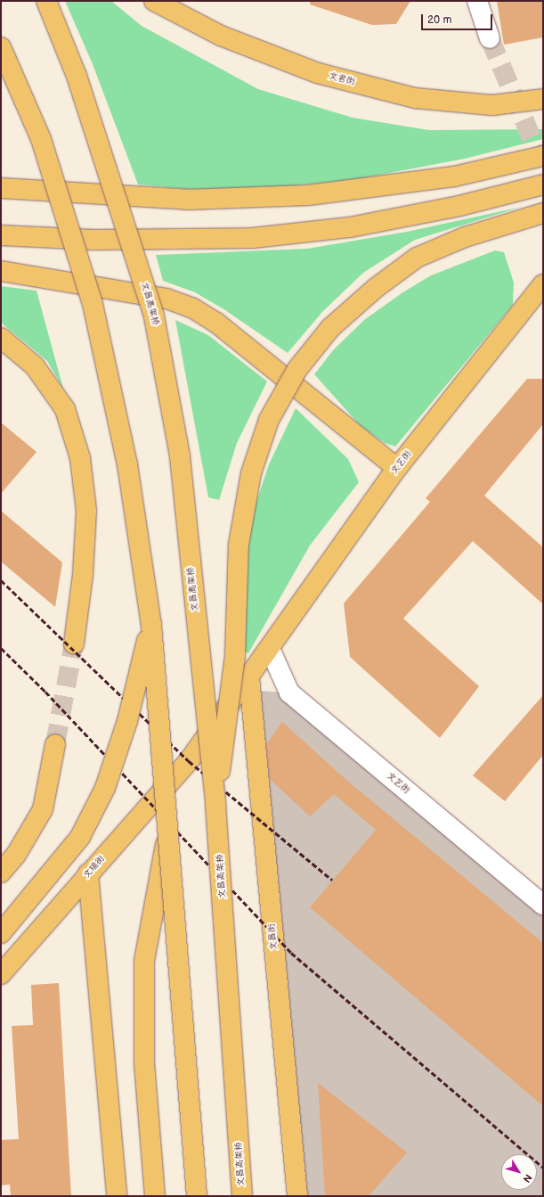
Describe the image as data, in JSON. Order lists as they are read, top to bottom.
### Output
{
  "streets": {
    "highway": [
      "文君街",
      "文昌高架桥",
      "文艺街",
      "文瑞街",
      "文昌街"
    ]
  },
  "crossings": [
    ["文艺街", "文瑞街"],
    ["文艺街", "文昌街"]
  ],
  "scale_bar": "20 m",
  "north": "bottom right"
}
